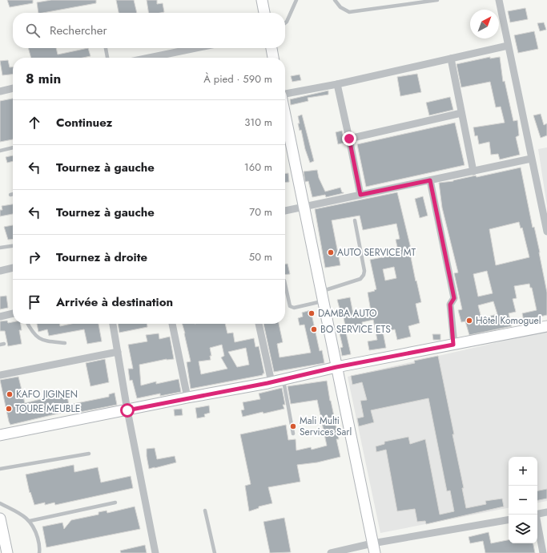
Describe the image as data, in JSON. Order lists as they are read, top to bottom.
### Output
{
  "places": [
    "AUTO SERVICE MT",
    "DAMBA AUTO",
    "Hôtel Komoguel",
    "BO SERVICE ETS",
    "KAFO JIGINEN",
    "TOURE MEUBLE",
    "Mali Multi Services Sarl"
  ],
  "north": "top right",
  "page": {
    "search": "Rechercher",
    "heading": ["8 min", "À pied · 590 m"],
    "list": [
      ["Continuez", "310 m"],
      ["Tournez à gauche", "160 m"],
      ["Tournez à gauche", "70 m"],
      ["Tournez à droite", "50 m"],
      "Arrivée à destination"
    ],
    "map_buttons": ["+", "−"]
  }
}
